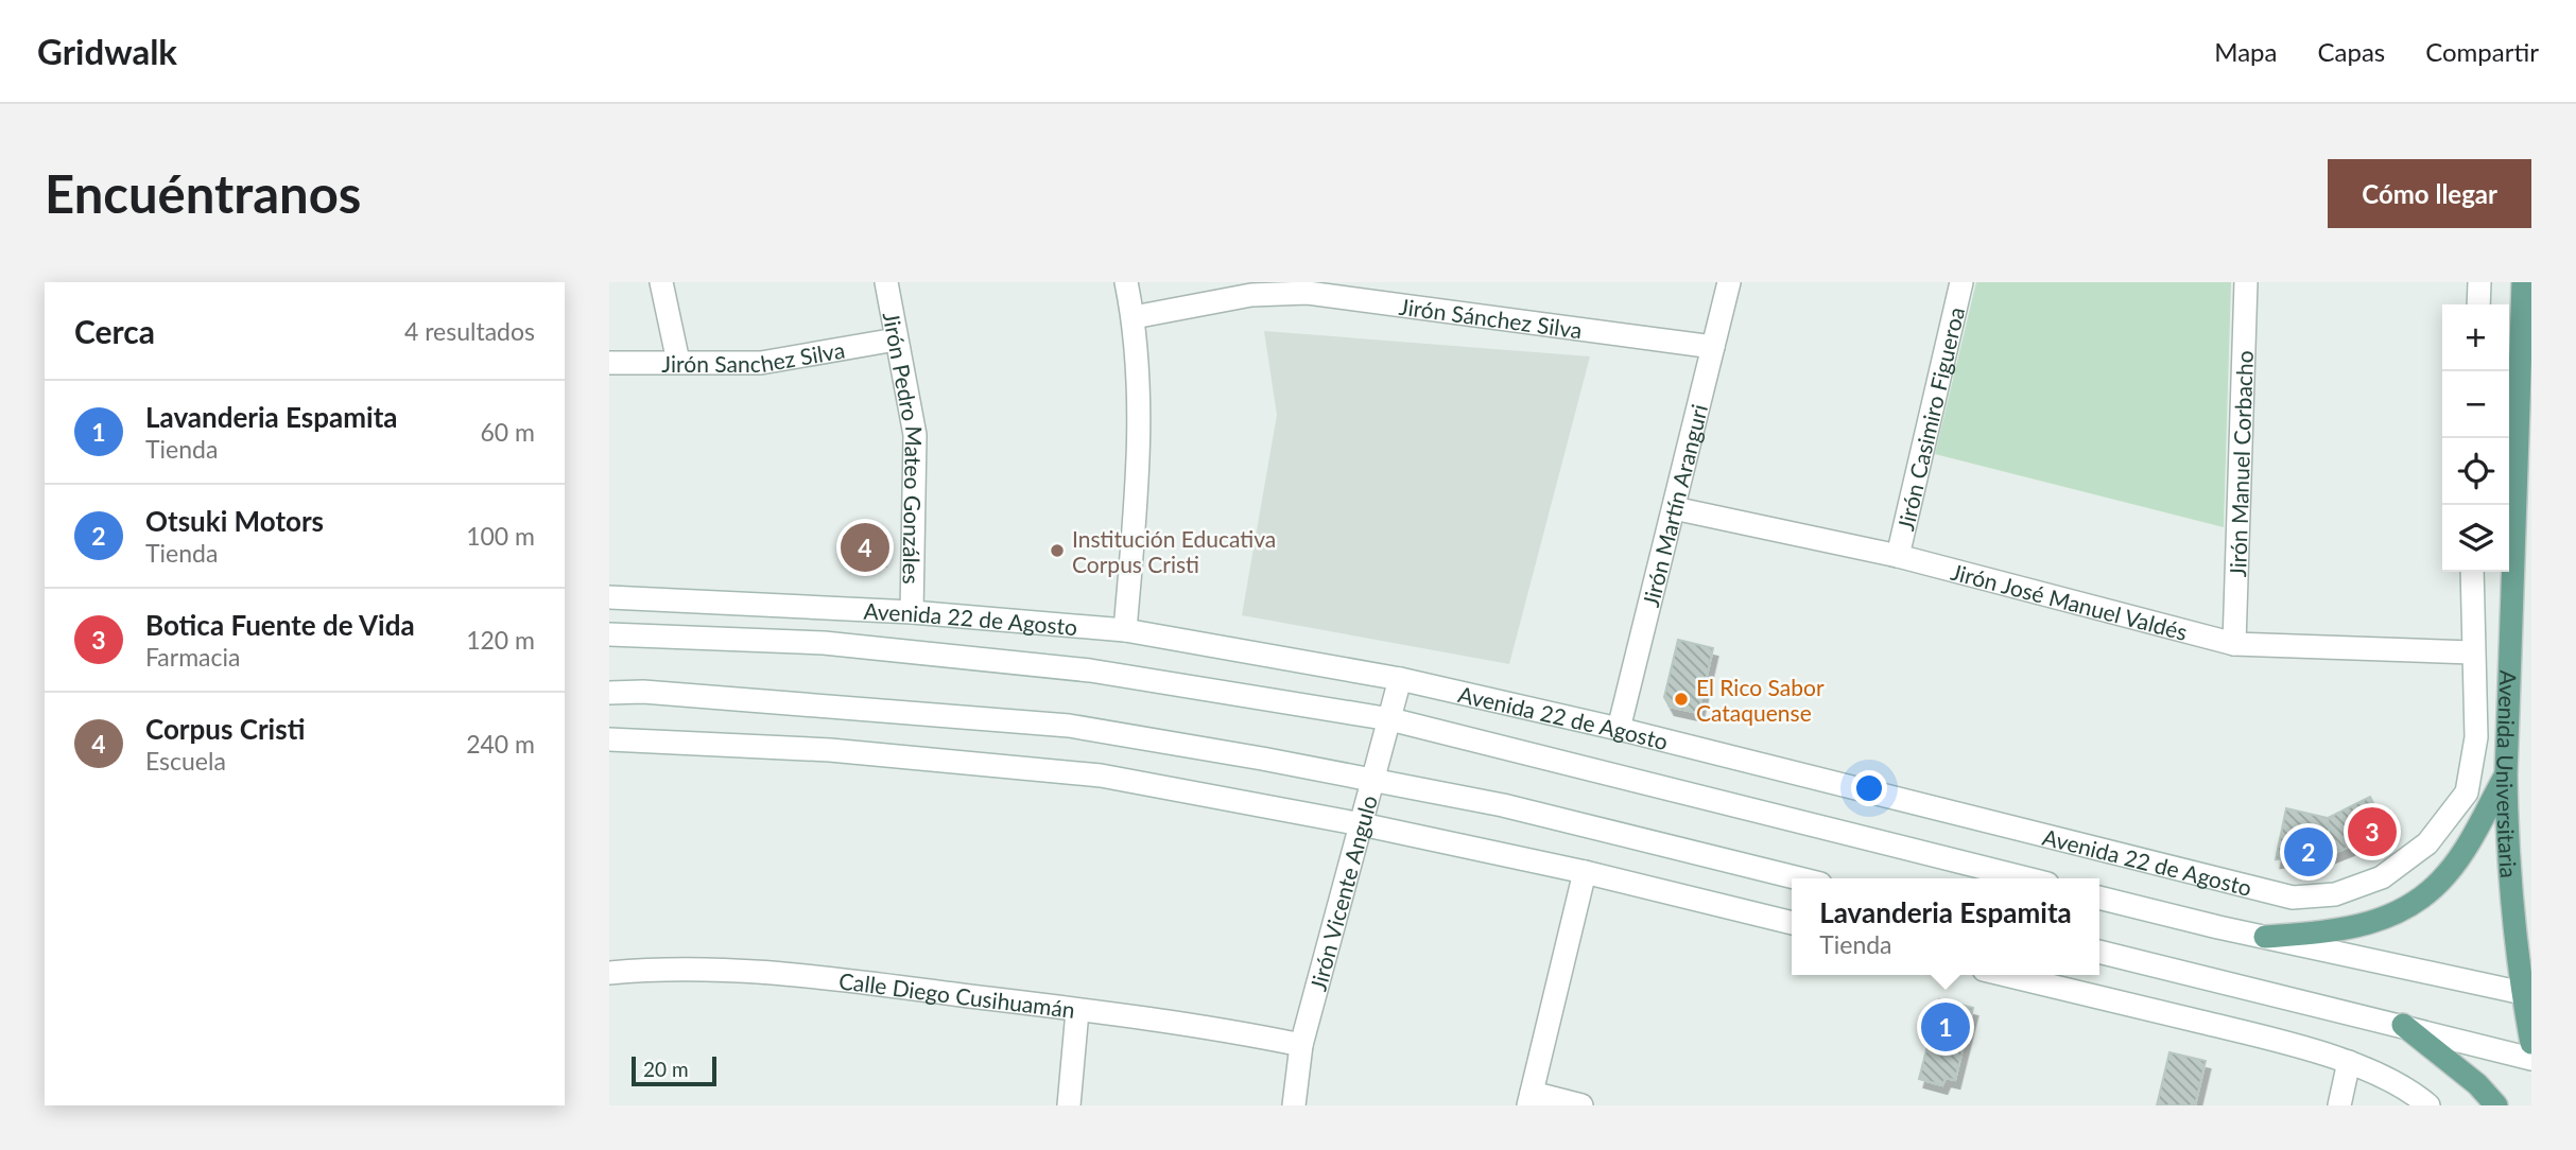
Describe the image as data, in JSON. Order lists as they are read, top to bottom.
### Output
{
  "streets": {
    "main road": ["Avenida Universitaria"],
    "street": [
      "Jirón Sánchez Silva",
      "Jirón Sanchez Silva",
      "Jirón Casimiro Figueroa",
      "Jirón Pedro Mateo Gonzáles",
      "Jirón Manuel Corbacho",
      "Jirón Martín Aranguri",
      "Jirón José Manuel Valdés",
      "Avenida 22 de Agosto",
      "Jirón Vicente Angulo",
      "Calle Diego Cusihuamán"
    ]
  },
  "crossings": [
    ["Jirón Sánchez Silva", "Jirón Martín Aranguri"],
    ["Jirón Sanchez Silva", "Jirón Pedro Mateo Gonzáles"],
    ["Jirón Casimiro Figueroa", "Jirón José Manuel Valdés"],
    ["Jirón Pedro Mateo Gonzáles", "Avenida 22 de Agosto"],
    ["Jirón Manuel Corbacho", "Jirón José Manuel Valdés"],
    ["Jirón Martín Aranguri", "Jirón José Manuel Valdés"],
    ["Jirón Martín Aranguri", "Avenida 22 de Agosto"],
    ["Jirón José Manuel Valdés", "Avenida Universitaria"],
    ["Avenida 22 de Agosto", "Avenida Universitaria"],
    ["Avenida 22 de Agosto", "Jirón Vicente Angulo"],
    ["Jirón Vicente Angulo", "Calle Diego Cusihuamán"]
  ],
  "places": ["Institución Educativa Corpus Cristi", "El Rico Sabor Cataquense"],
  "scale_bar": "20 m",
  "page": {
    "header": "Gridwalk",
    "nav": ["Mapa", "Capas", "Compartir"],
    "buttons": "Cómo llegar",
    "title": "Encuéntranos",
    "heading": ["Cerca", "4 resultados"],
    "map_buttons": ["+", "−"],
    "list": [
      {
        "mark": "1",
        "name": "Lavanderia Espamita",
        "note": "Tienda",
        "value": "60 m"
      },
      {
        "mark": "2",
        "name": "Otsuki Motors",
        "note": "Tienda",
        "value": "100 m"
      },
      {
        "mark": "3",
        "name": "Botica Fuente de Vida",
        "note": "Farmacia",
        "value": "120 m"
      },
      {
        "mark": "4",
        "name": "Corpus Cristi",
        "note": "Escuela",
        "value": "240 m"
      }
    ],
    "pins": [
      "4",
      "3",
      "2",
      "1"
    ],
    "popup": ["Lavanderia Espamita", "Tienda"],
    "scale": "20 m"
  }
}
